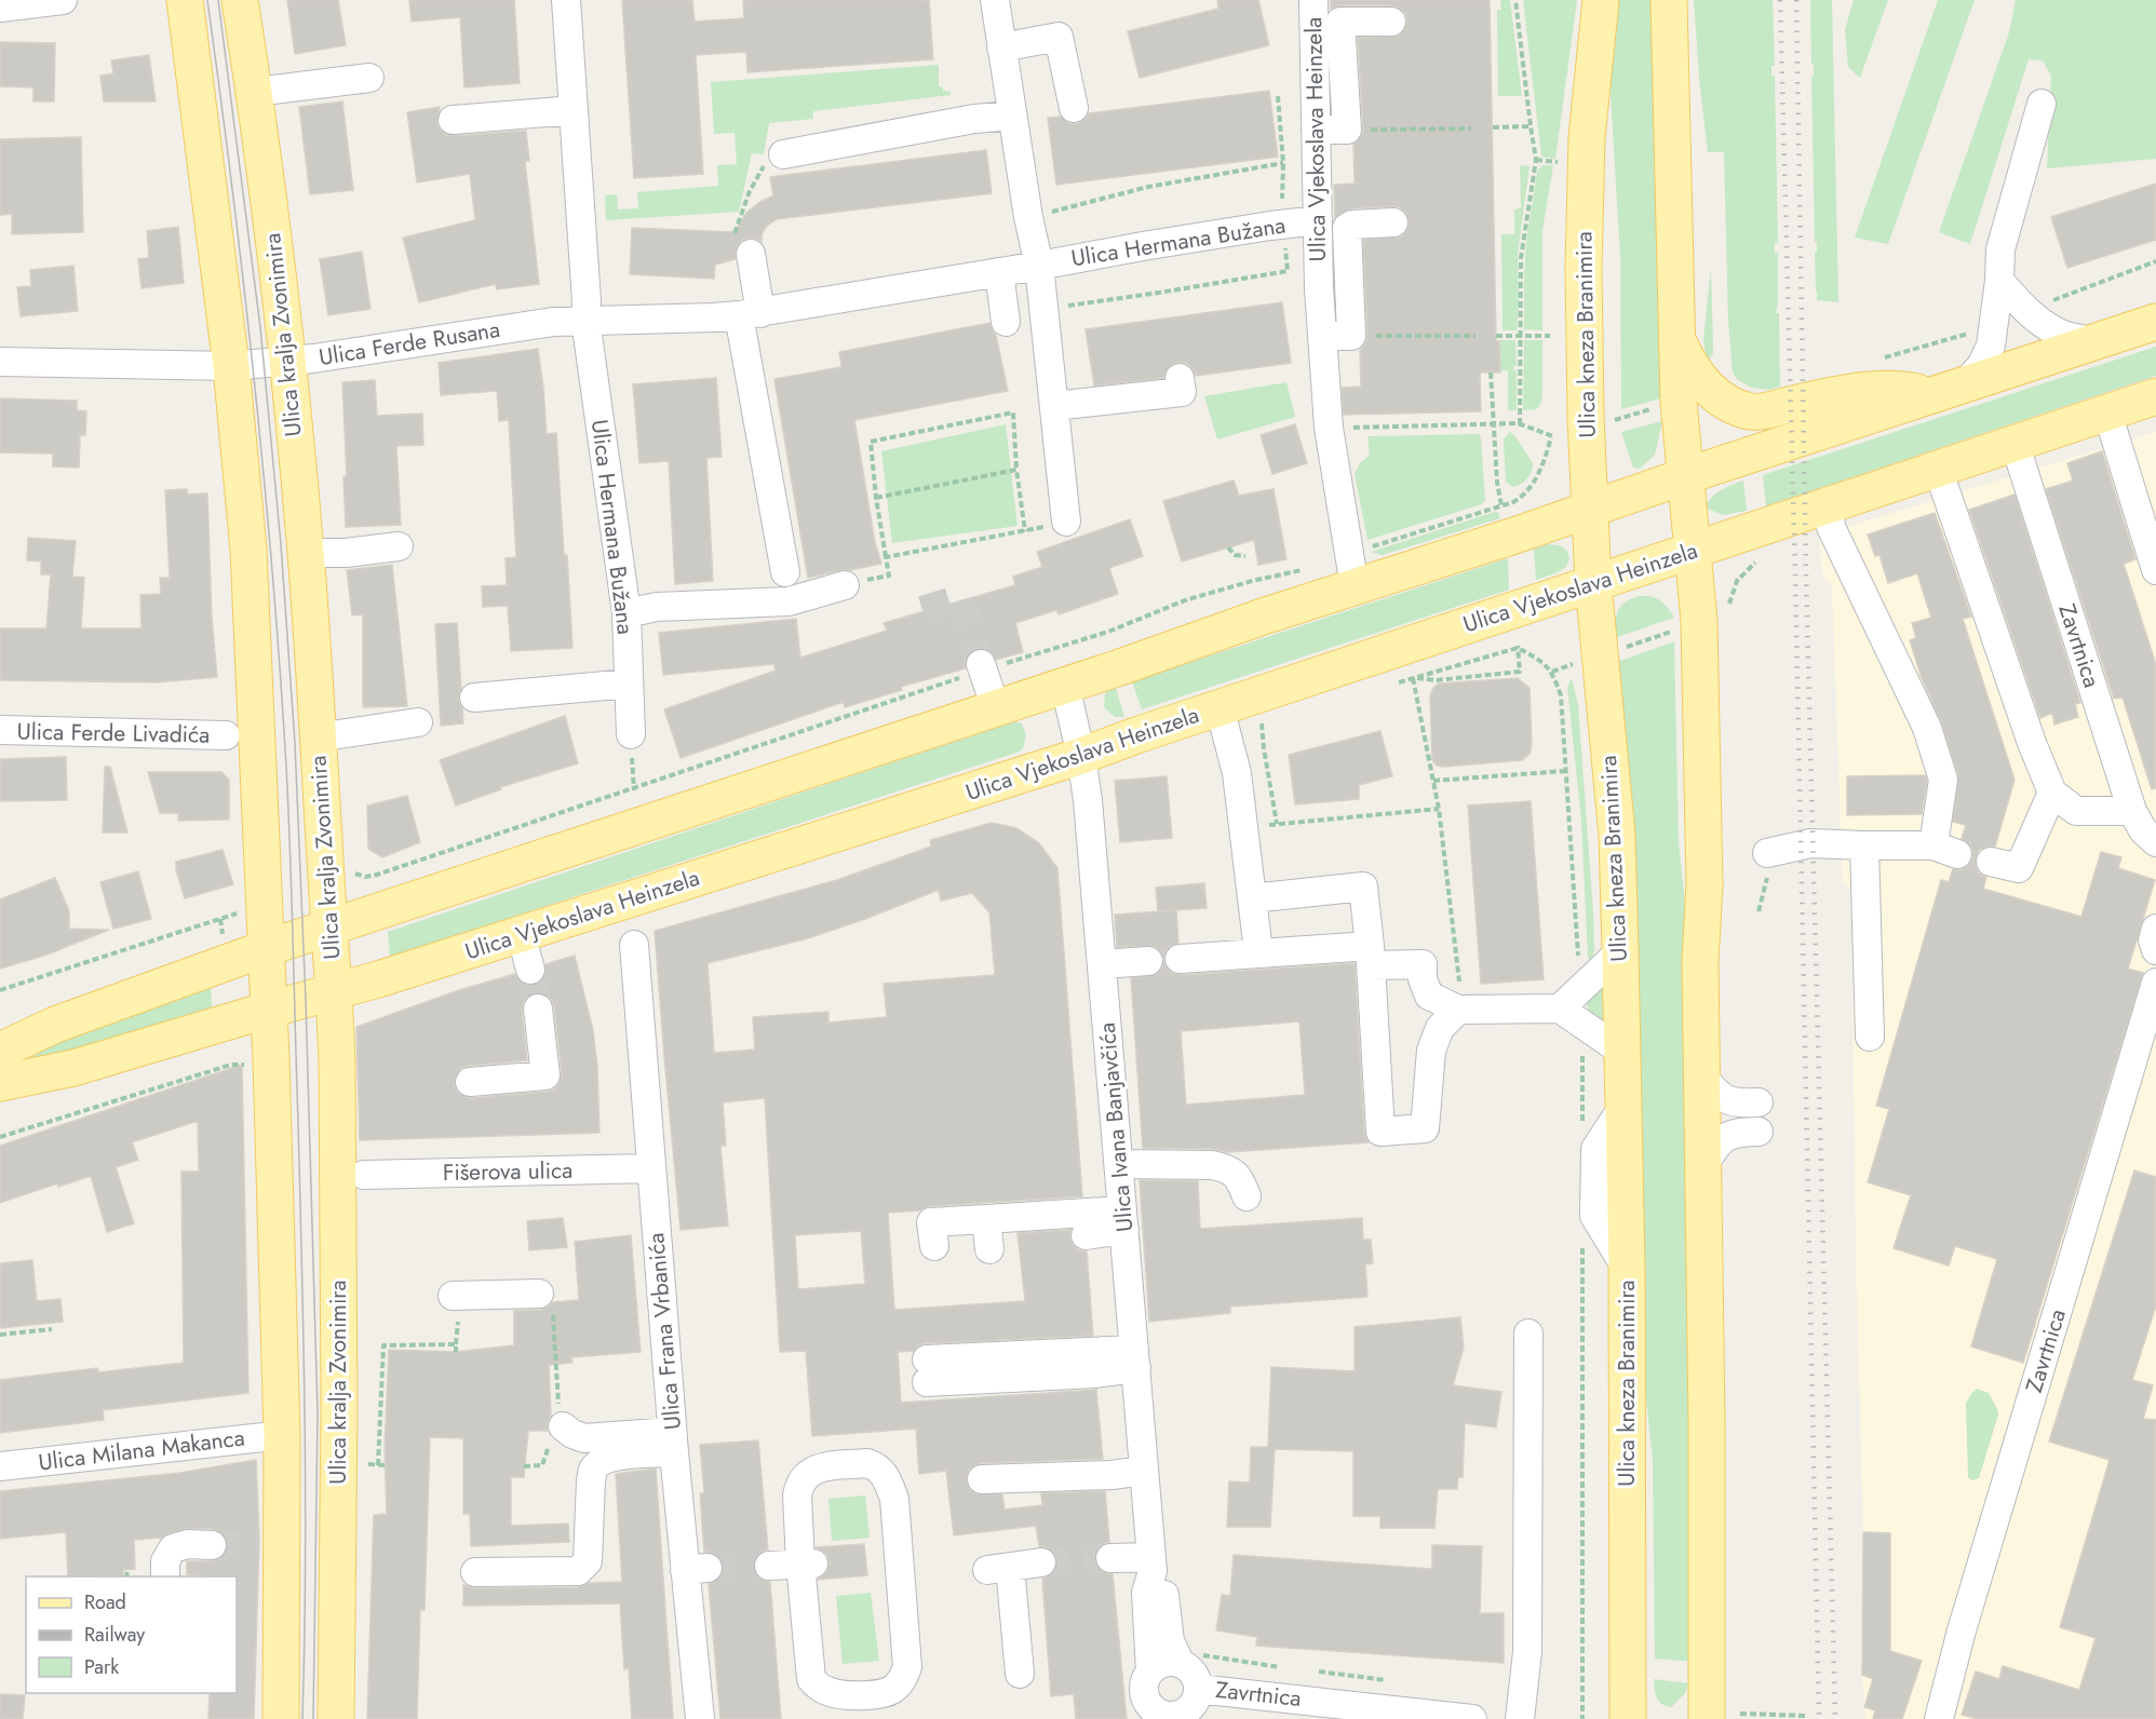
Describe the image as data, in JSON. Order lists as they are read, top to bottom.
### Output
{
  "streets": {
    "main road": ["Ulica Vjekoslava Heinzela", "Ulica kralja Zvonimira", "Ulica kneza Branimira"],
    "street": [
      "Ulica Hermana Bužana",
      "Ulica Ferde Rusana",
      "Zavrtnica",
      "Ulica Ferde Livadića",
      "Ulica Ivana Banjavčića",
      "Fišerova ulica",
      "Ulica Frana Vrbanića",
      "Ulica Milana Makanca"
    ]
  },
  "crossings": [
    ["Ulica Vjekoslava Heinzela", "Ulica Hermana Bužana"],
    ["Ulica Vjekoslava Heinzela", "Ulica kralja Zvonimira"],
    ["Ulica Vjekoslava Heinzela", "Ulica kneza Branimira"],
    ["Ulica Vjekoslava Heinzela", "Zavrtnica"],
    ["Ulica Vjekoslava Heinzela", "Ulica Ivana Banjavčića"],
    ["Ulica Hermana Bužana", "Ulica Ferde Rusana"],
    ["Ulica kralja Zvonimira", "Ulica Ferde Rusana"],
    ["Zavrtnica", "Ulica Ivana Banjavčića"],
    ["Fišerova ulica", "Ulica Frana Vrbanića"]
  ],
  "legend": ["Road", "Railway", "Park"]
}
